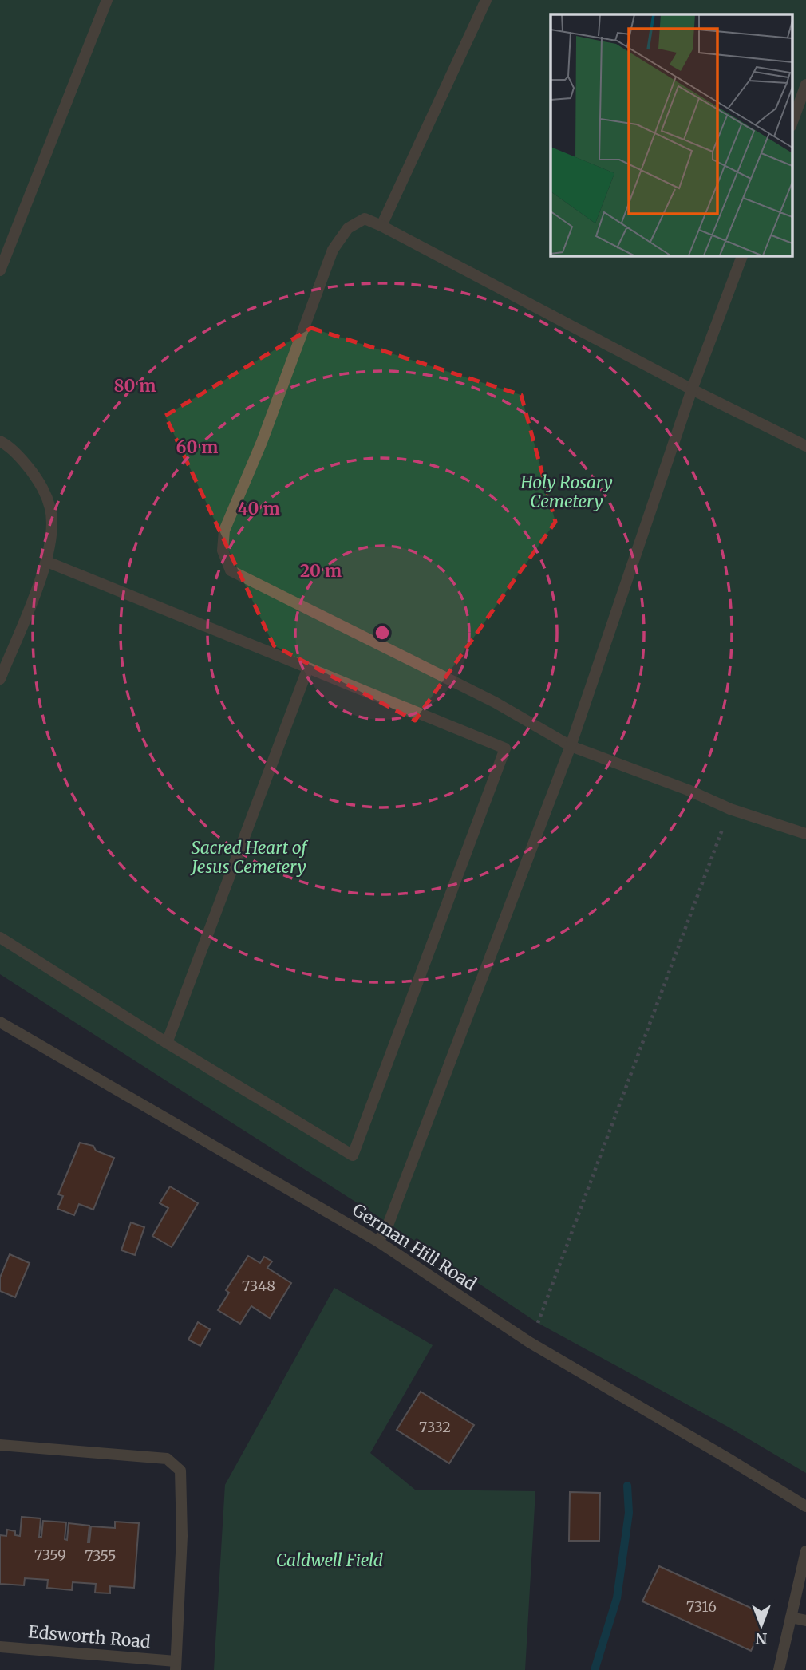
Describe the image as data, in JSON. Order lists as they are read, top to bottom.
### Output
{
  "streets": {
    "street": ["German Hill Road", "Edsworth Road"]
  },
  "parks": ["Holy Rosary Cemetery", "Sacred Heart of Jesus Cemetery", "Caldwell Field"],
  "house_numbers": [
    "7348",
    "7332",
    "7359",
    "7355",
    "7316"
  ],
  "north": "bottom",
  "rings": [
    "80 m",
    "60 m",
    "40 m",
    "20 m"
  ]
}
